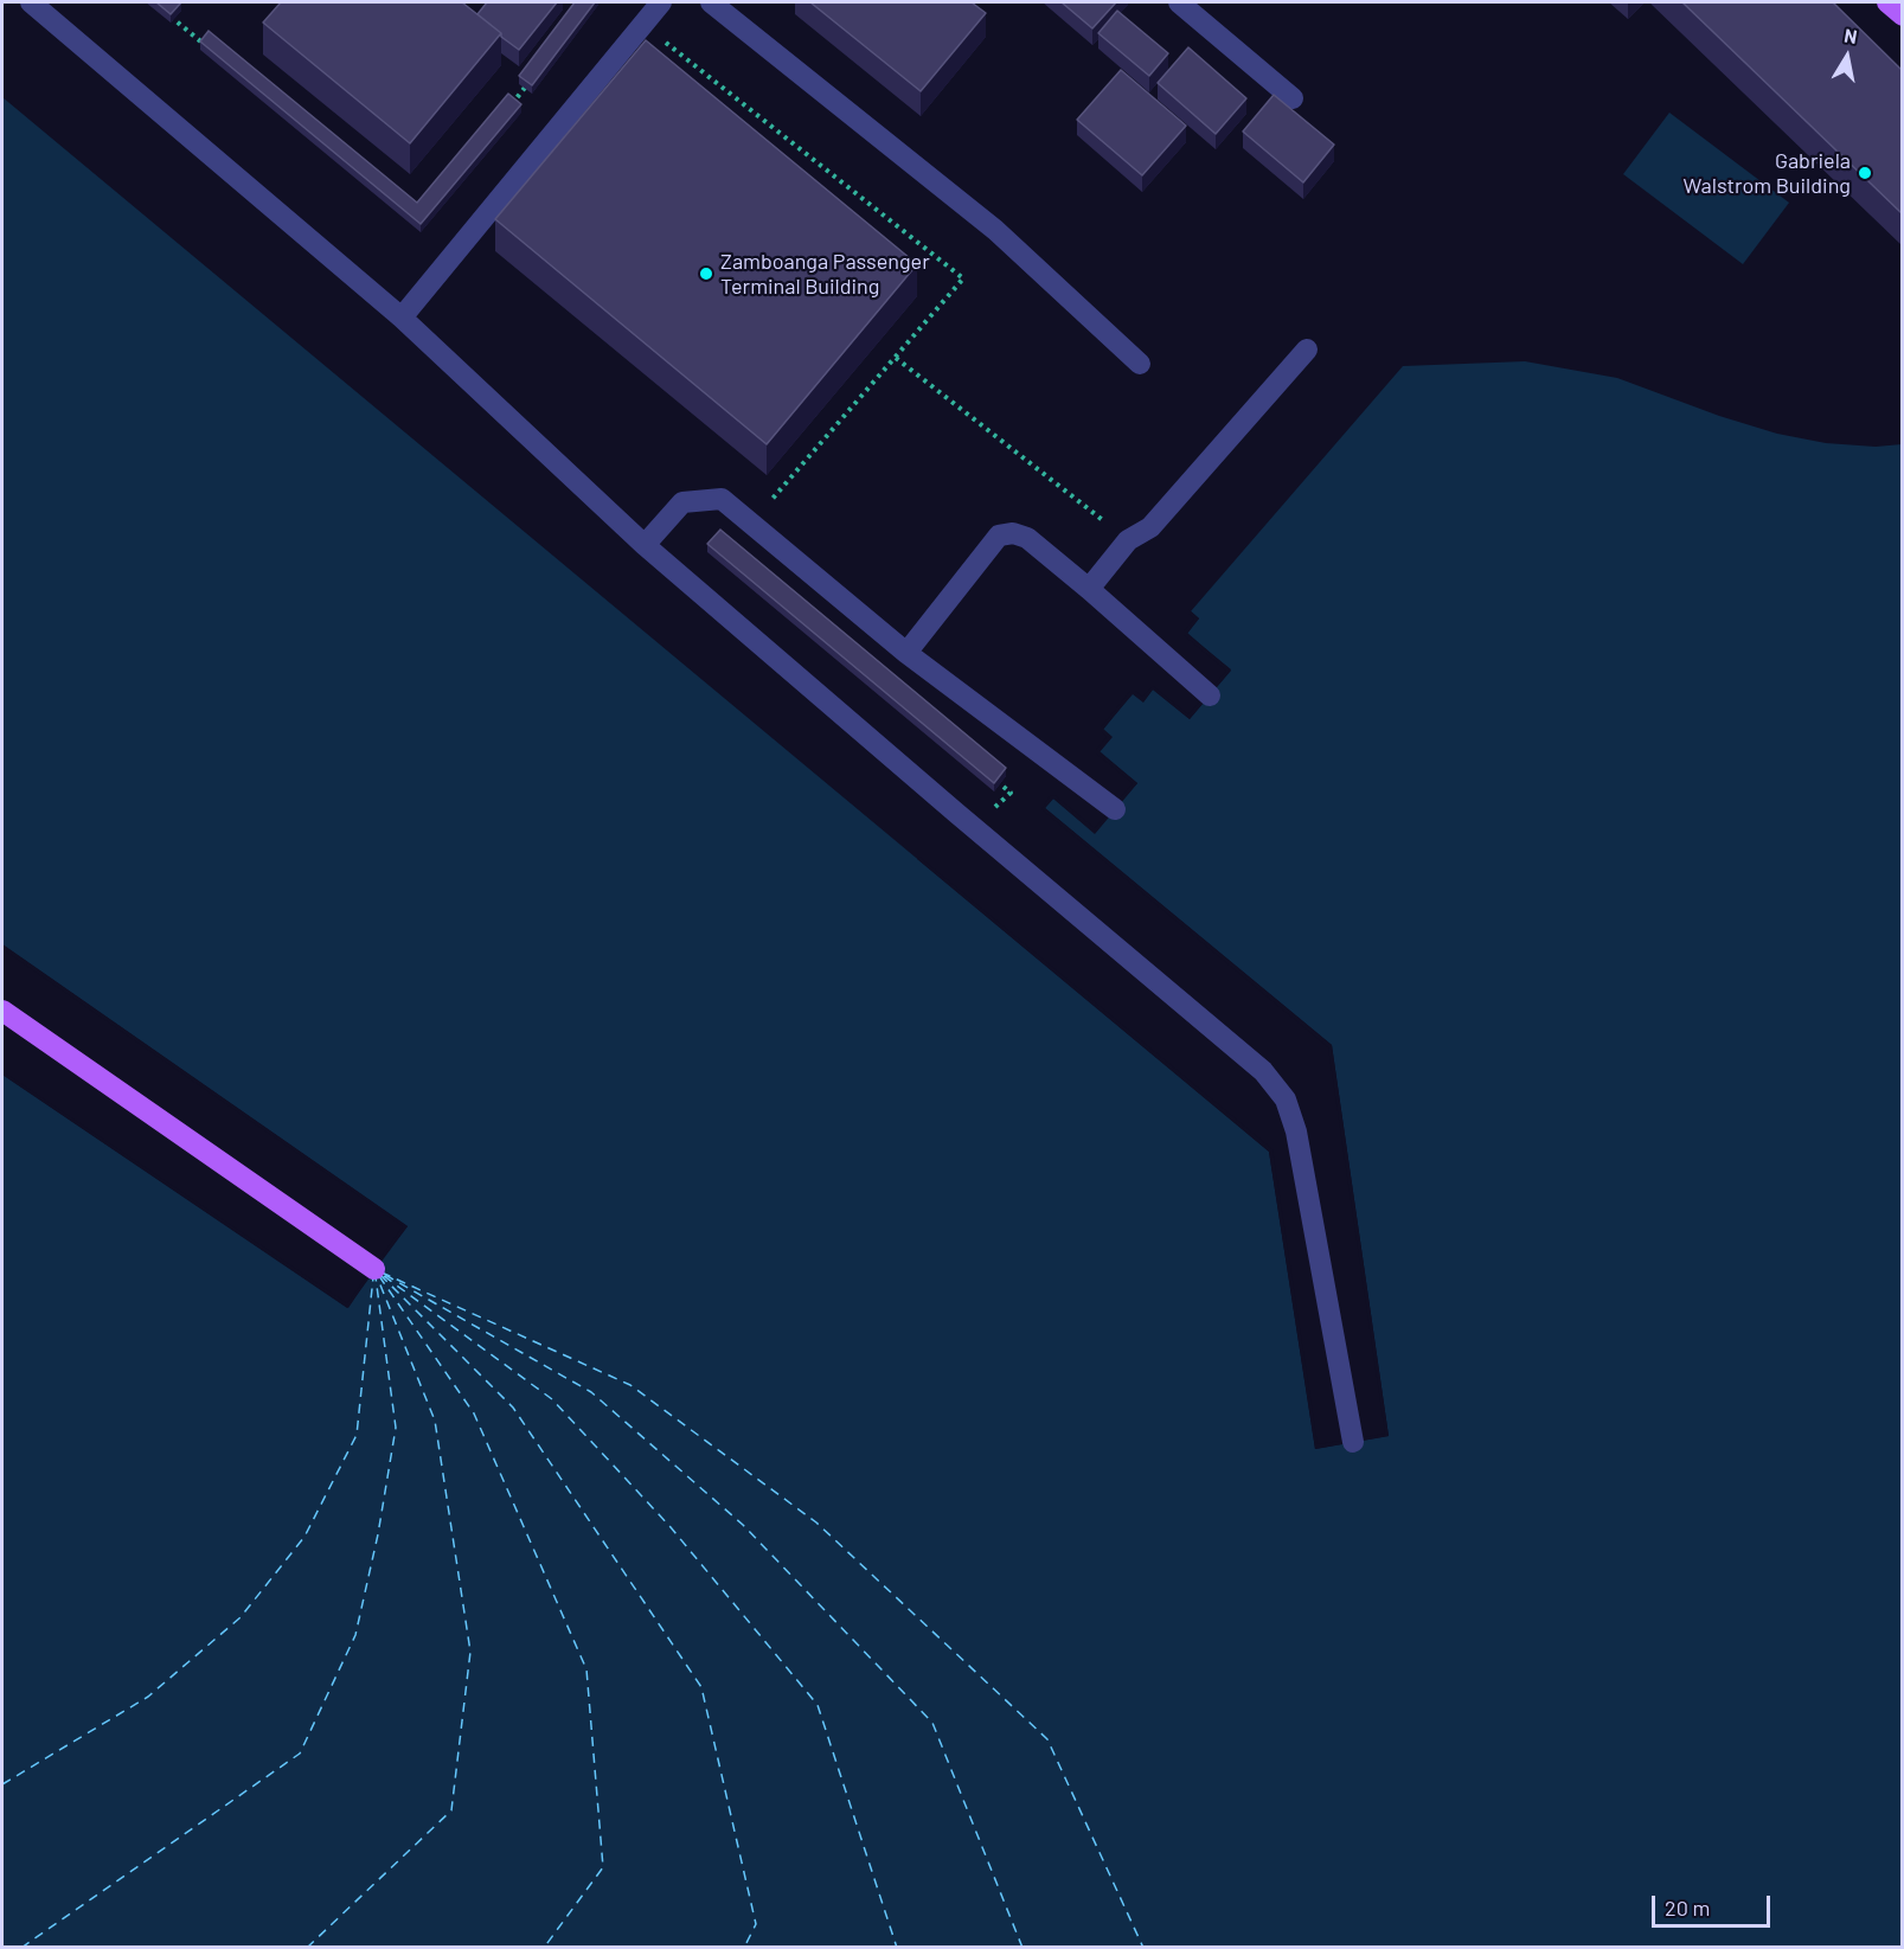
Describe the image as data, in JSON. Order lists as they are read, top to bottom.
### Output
{
  "places": ["Gabriela Walstrom Building", "Zamboanga Passenger Terminal Building"],
  "scale_bar": "20 m",
  "north": "top"
}
